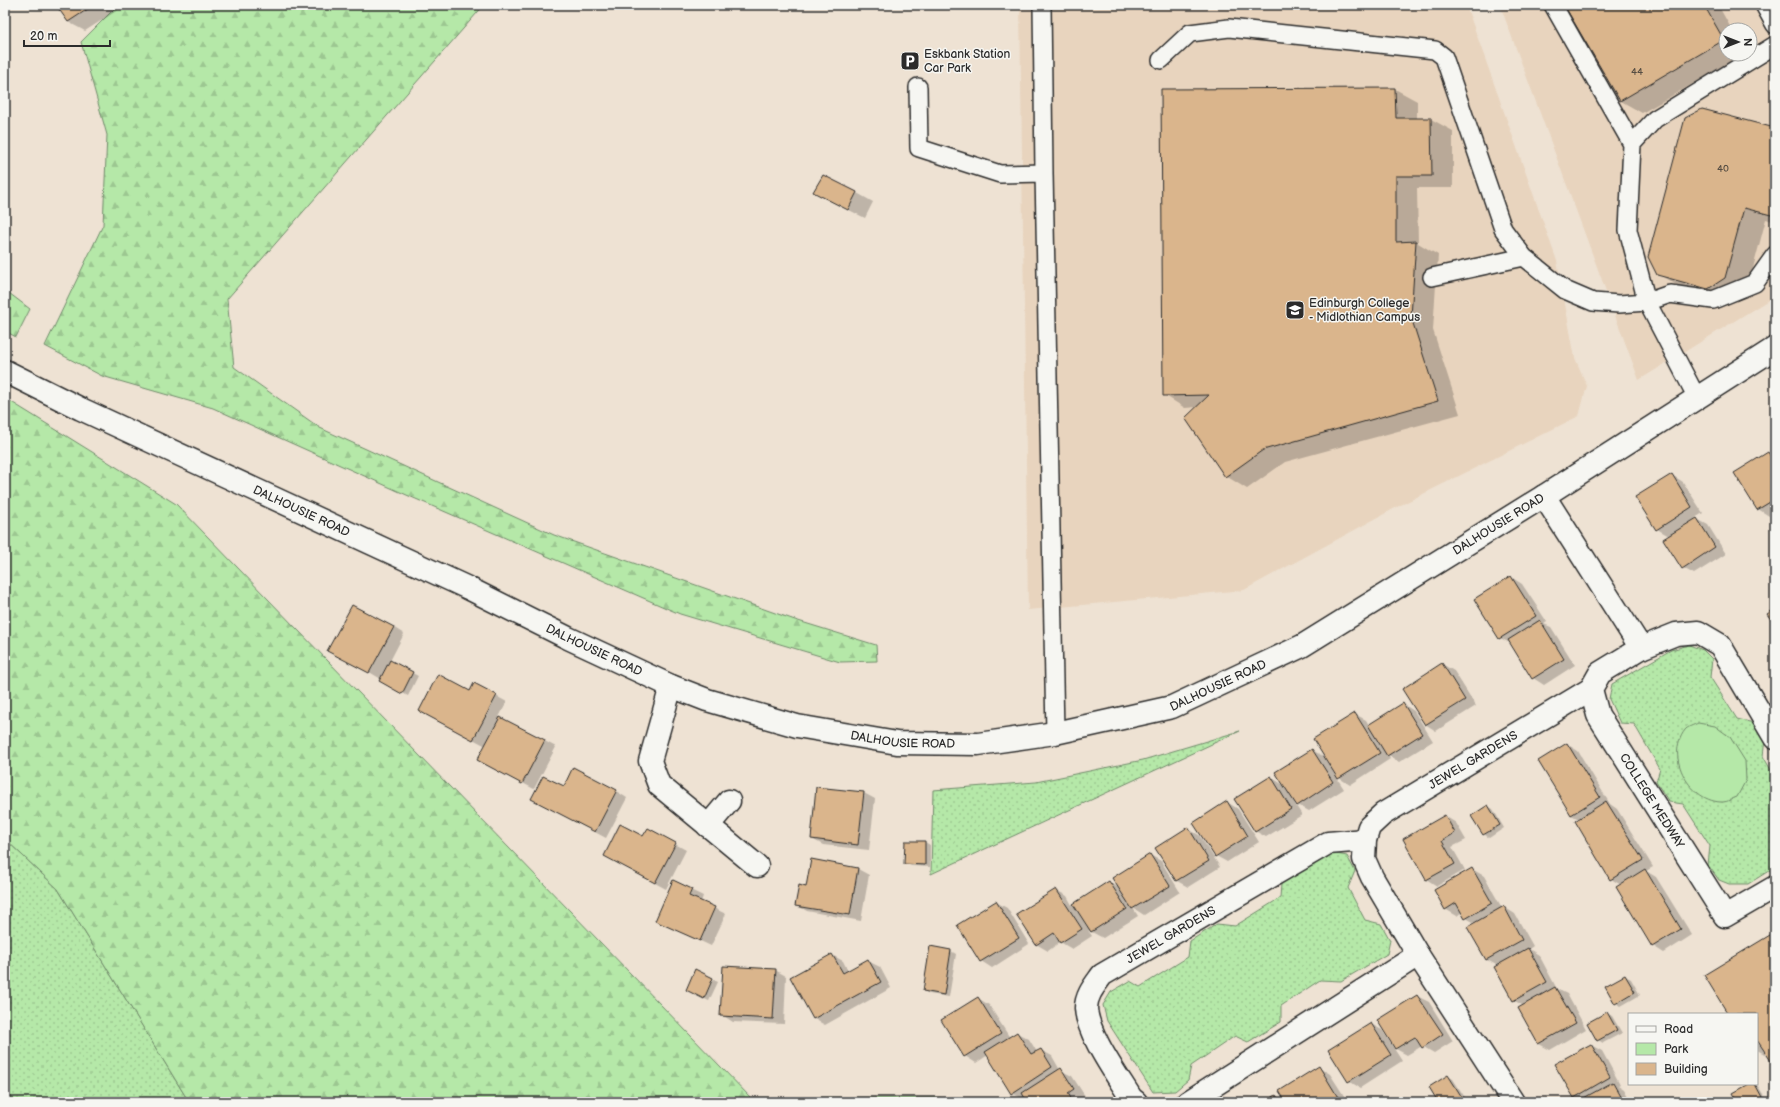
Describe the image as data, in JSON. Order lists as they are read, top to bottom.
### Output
{
  "streets": {
    "street": ["DALHOUSIE ROAD", "JEWEL GARDENS", "COLLEGE MEDWAY"]
  },
  "crossings": [
    ["JEWEL GARDENS", "COLLEGE MEDWAY"]
  ],
  "places": {
    "parking": ["Eskbank Station Car Park"],
    "school or university": ["Edinburgh College - Midlothian Campus"]
  },
  "house_numbers": ["44", "40"],
  "legend": ["Road", "Park", "Building"],
  "scale_bar": "20 m",
  "north": "right"
}
